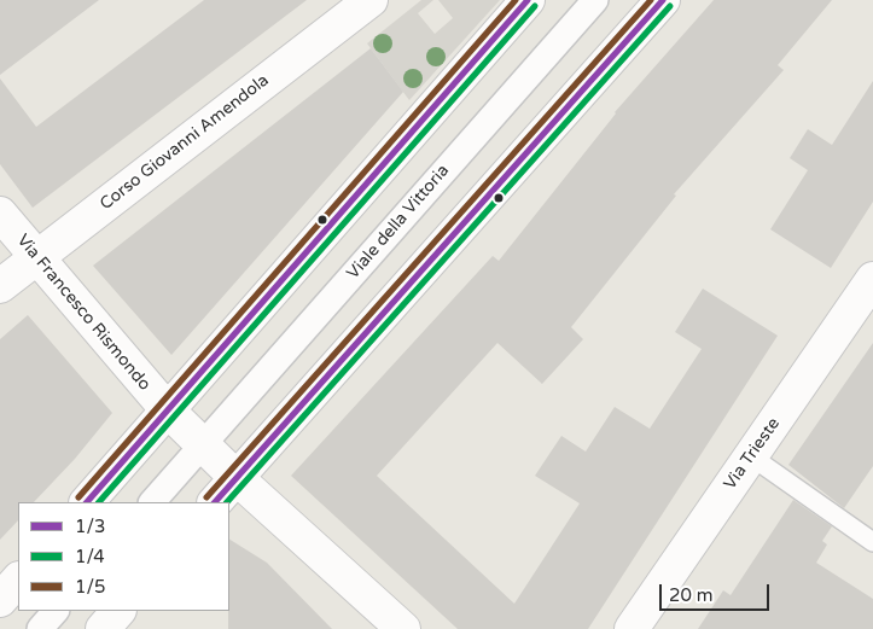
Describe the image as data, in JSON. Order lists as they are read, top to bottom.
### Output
{
  "streets": {
    "street": [
      "Corso Giovanni Amendola",
      "Viale della Vittoria",
      "Via Francesco Rismondo",
      "Via Trieste"
    ]
  },
  "crossings": [
    ["Corso Giovanni Amendola", "Via Francesco Rismondo"]
  ],
  "lines": ["transit line 1/3", "transit line 1/5", "transit line 1/4"],
  "legend": ["1/3", "1/4", "1/5"],
  "scale_bar": "20 m"
}
